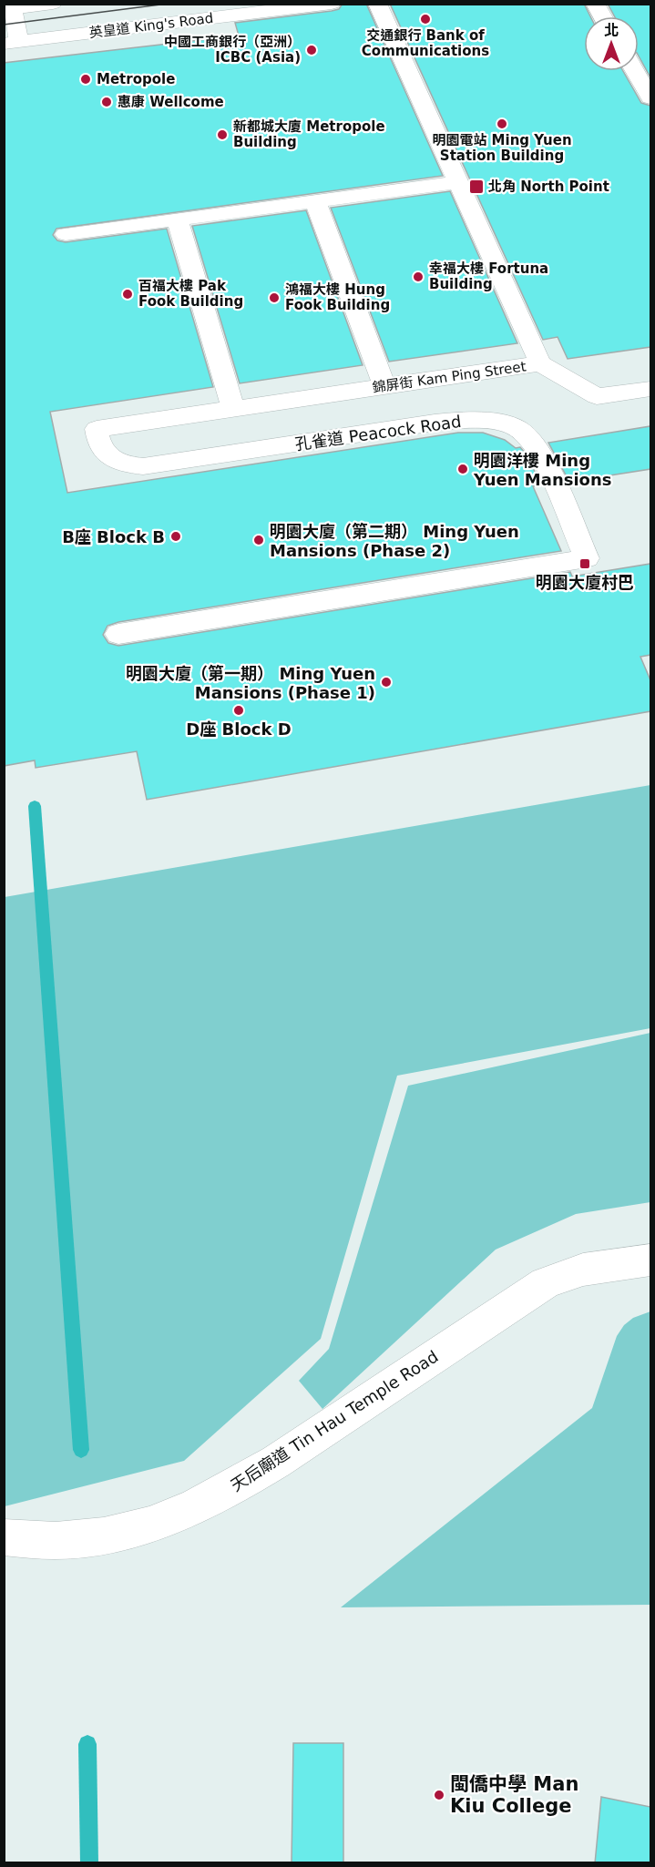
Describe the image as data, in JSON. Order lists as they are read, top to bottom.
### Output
{
  "streets": {
    "street": [
      "英皇道 King's Road",
      "錦屏街 Kam Ping Street",
      "孔雀道 Peacock Road",
      "天后廟道 Tin Hau Temple Road"
    ]
  },
  "crossings": [
    ["錦屏街 Kam Ping Street", "孔雀道 Peacock Road"]
  ],
  "places": {
    "other": [
      "交通銀行 Bank of Communications",
      "中國工商銀行（亞洲） ICBC (Asia)",
      "Metropole",
      "惠康 Wellcome",
      "明園電站 Ming Yuen Station Building",
      "新都城大廈 Metropole Building",
      "幸福大樓 Fortuna Building",
      "百福大樓 Pak Fook Building",
      "鴻福大樓 Hung Fook Building",
      "明園洋樓 Ming Yuen Mansions",
      "B座 Block B",
      "明園大廈（第二期） Ming Yuen Mansions (Phase 2)",
      "明園大廈（第一期） Ming Yuen Mansions (Phase 1)",
      "D座 Block D",
      "閩僑中學 Man Kiu College"
    ],
    "transit": ["北角 North Point", "明園大廈村巴"]
  },
  "north": "top"
}
